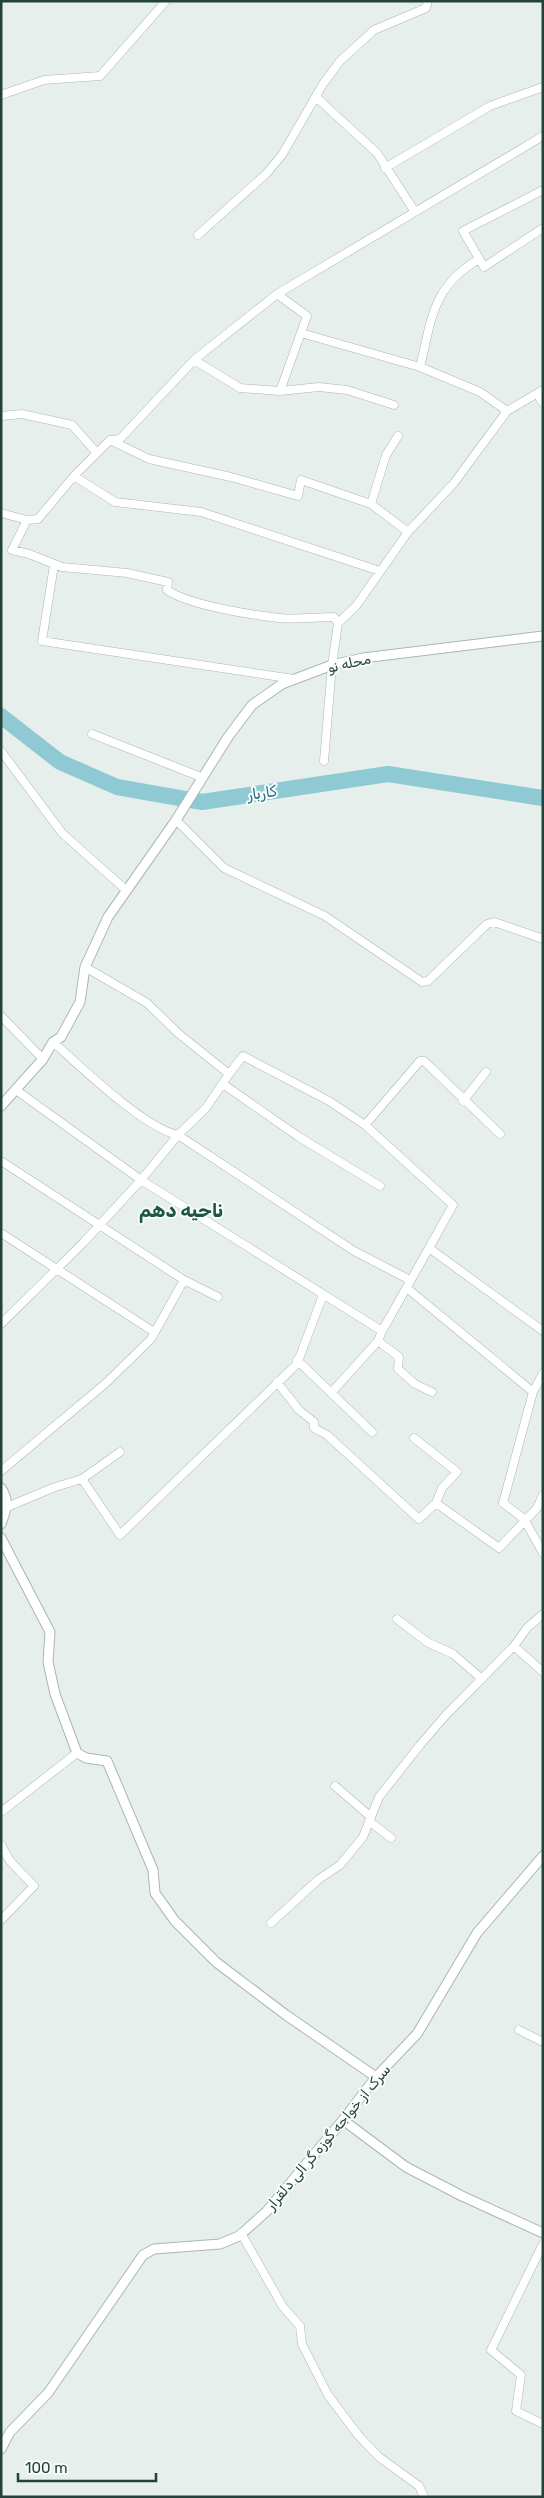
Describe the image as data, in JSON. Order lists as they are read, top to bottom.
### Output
{
  "streets": {
    "street": ["محله نو", "سرک از خواجه گوزه گر الی دلقرار"]
  },
  "districts": ["ناحیه دهم"],
  "water": ["کاربار"],
  "scale_bar": "100 m"
}
